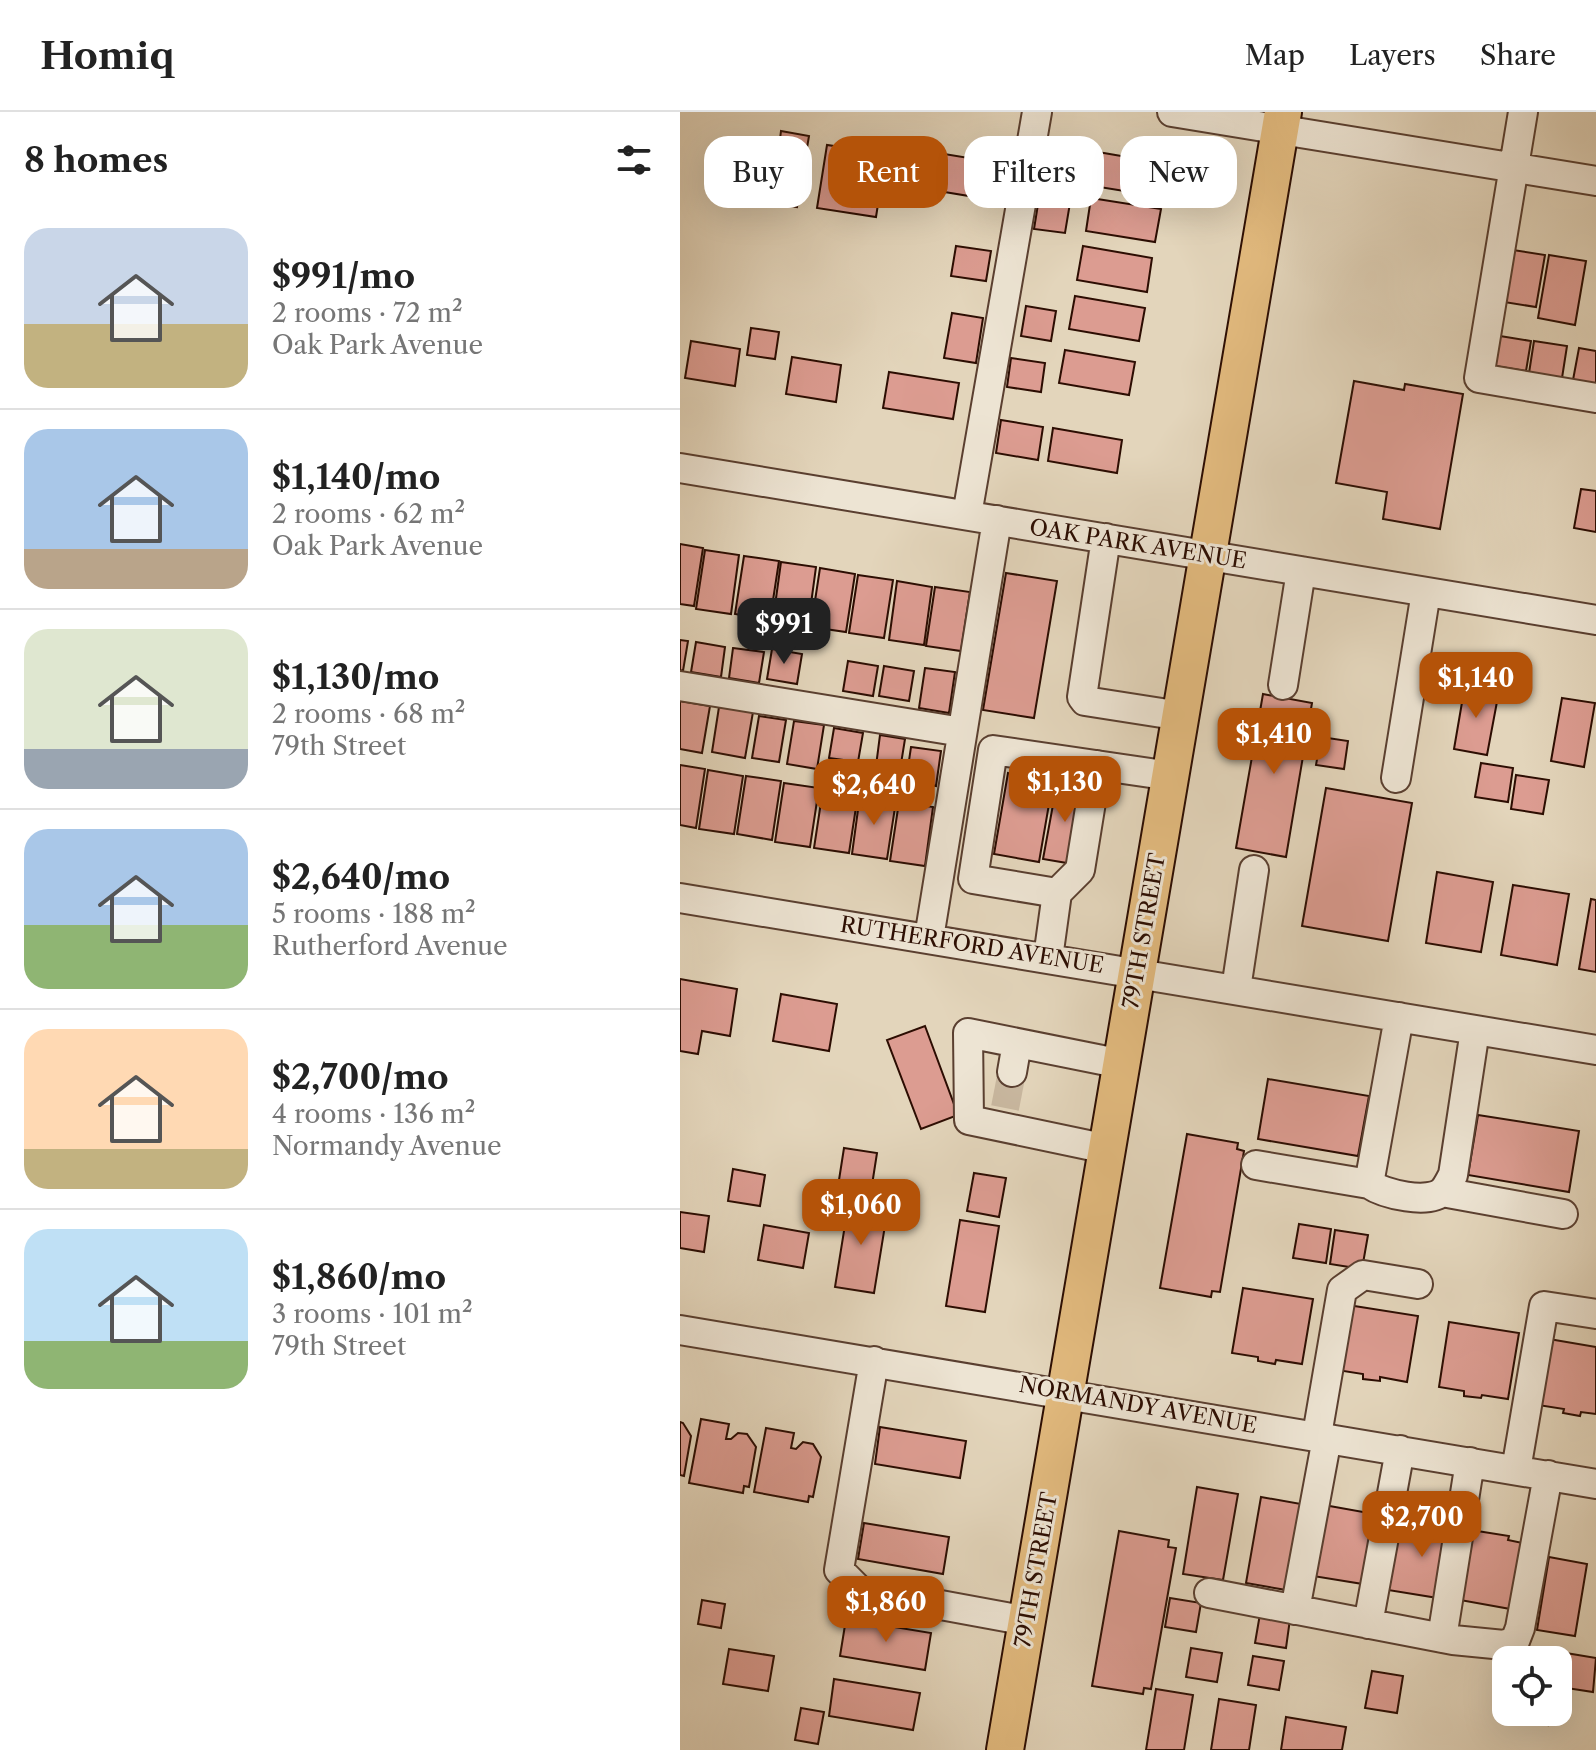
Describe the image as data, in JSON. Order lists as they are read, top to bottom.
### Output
{
  "streets": {
    "main road": ["79TH STREET"],
    "street": ["OAK PARK AVENUE", "RUTHERFORD AVENUE", "NORMANDY AVENUE"]
  },
  "crossings": [
    ["OAK PARK AVENUE", "79TH STREET"],
    ["79TH STREET", "RUTHERFORD AVENUE"],
    ["79TH STREET", "NORMANDY AVENUE"]
  ],
  "page": {
    "header": "Homiq",
    "nav": ["Map", "Layers", "Share"],
    "heading": "8 homes",
    "chip": [
      "Buy",
      "Rent",
      "Filters",
      "New"
    ],
    "list": [
      {
        "name": "$991/mo",
        "note": "2 rooms · 72 m² · Oak Park Avenue"
      },
      {
        "name": "$1,140/mo",
        "note": "2 rooms · 62 m² · Oak Park Avenue"
      },
      {
        "name": "$1,130/mo",
        "note": "2 rooms · 68 m² · 79th Street"
      },
      {
        "name": "$2,640/mo",
        "note": "5 rooms · 188 m² · Rutherford Avenue"
      },
      {
        "name": "$2,700/mo",
        "note": "4 rooms · 136 m² · Normandy Avenue"
      },
      {
        "name": "$1,860/mo",
        "note": "3 rooms · 101 m² · 79th Street"
      }
    ],
    "price": [
      "$991",
      "$1,140",
      "$1,410",
      "$1,130",
      "$2,640",
      "$1,060",
      "$2,700",
      "$1,860"
    ]
  }
}
